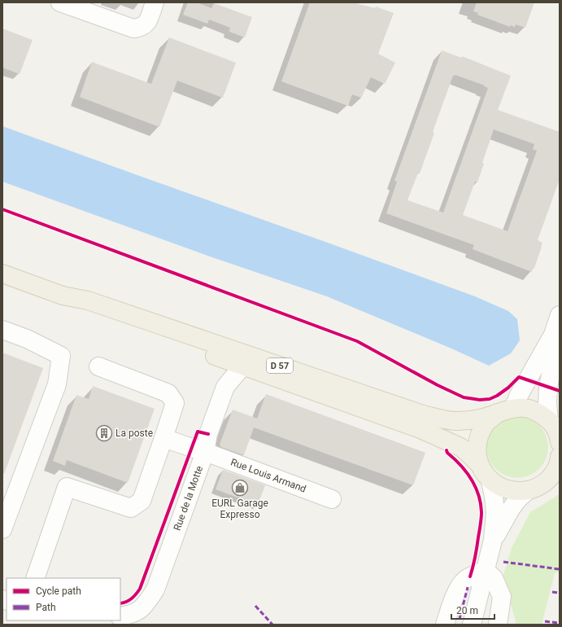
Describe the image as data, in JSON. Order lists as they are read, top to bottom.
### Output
{
  "streets": {
    "main road": ["D 57"],
    "street": ["Rue Louis Armand", "Rue de la Motte"]
  },
  "crossings": [
    ["D 57", "Rue de la Motte"],
    ["Rue Louis Armand", "Rue de la Motte"]
  ],
  "places": {
    "building": ["La poste"],
    "shop": ["EURL Garage Expresso"]
  },
  "legend": ["Cycle path", "Path"],
  "scale_bar": "20 m"
}
